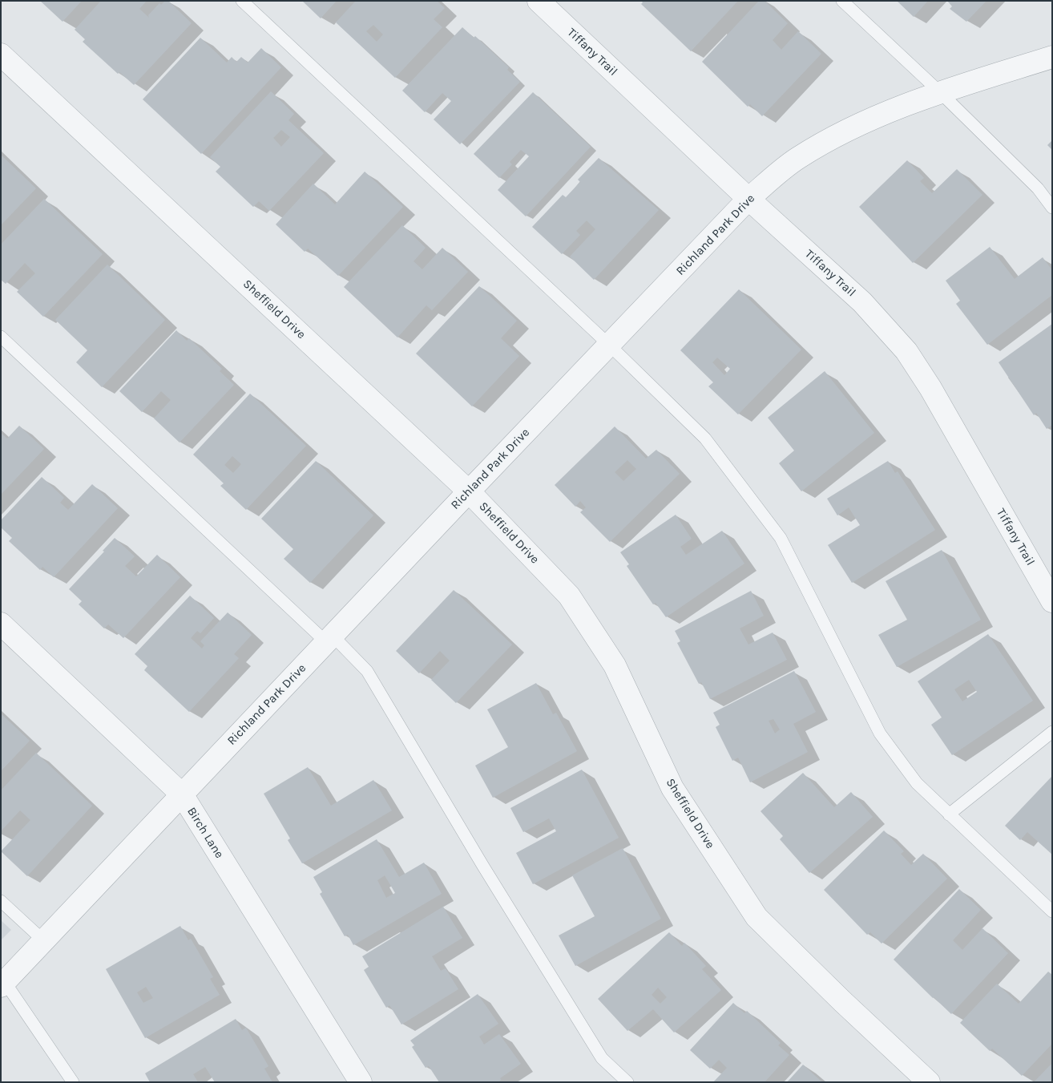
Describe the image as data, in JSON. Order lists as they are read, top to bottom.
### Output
{
  "streets": {
    "street": [
      "Tiffany Trail",
      "Richland Park Drive",
      "Sheffield Drive",
      "Birch Lane"
    ]
  },
  "crossings": [
    ["Tiffany Trail", "Richland Park Drive"],
    ["Richland Park Drive", "Sheffield Drive"],
    ["Richland Park Drive", "Birch Lane"]
  ]
}
